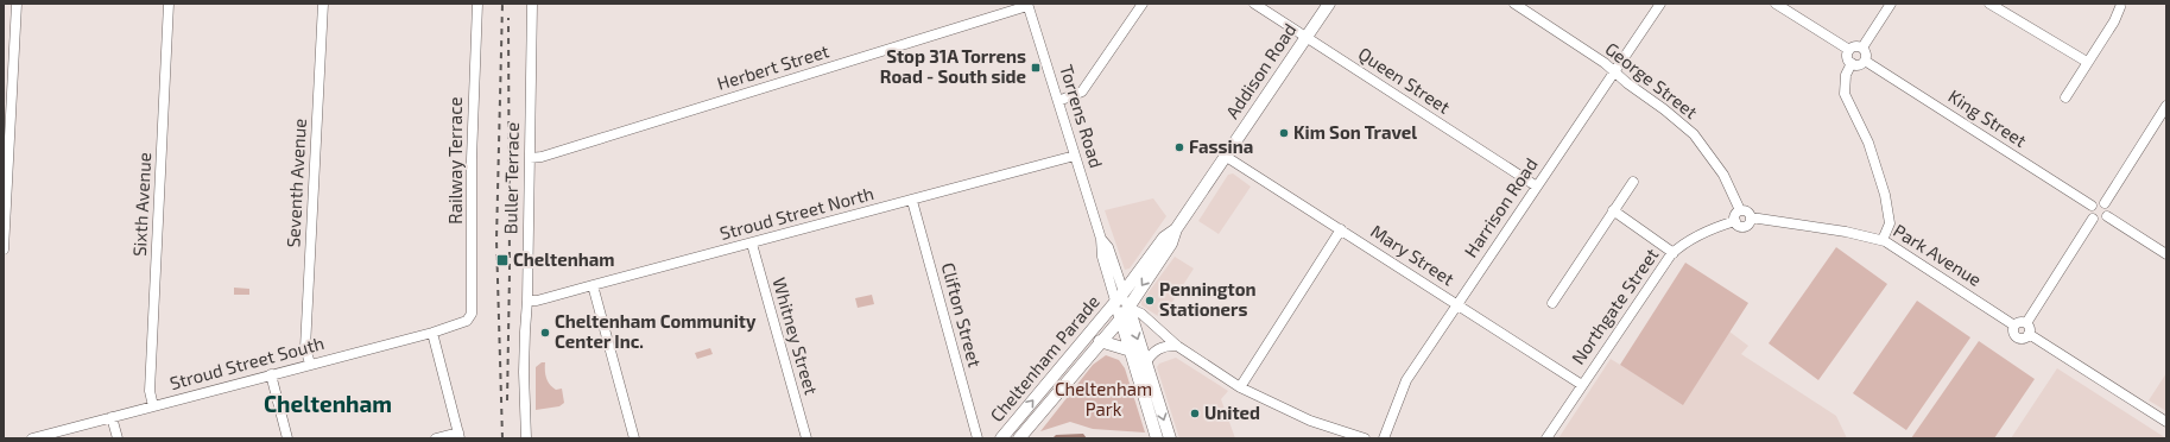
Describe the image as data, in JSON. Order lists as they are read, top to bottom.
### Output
{
  "streets": {
    "main road": ["Addison Road", "Torrens Road", "Cheltenham Parade"],
    "street": [
      "Herbert Street",
      "Queen Street",
      "George Street",
      "King Street",
      "Railway Terrace",
      "Buller Terrace",
      "Seventh Avenue",
      "Sixth Avenue",
      "Harrison Road",
      "Stroud Street North",
      "Mary Street",
      "Park Avenue",
      "Northgate Street",
      "Clifton Street",
      "Whitney Street",
      "Stroud Street South"
    ]
  },
  "crossings": [
    ["Herbert Street", "Torrens Road"],
    ["Herbert Street", "Buller Terrace"],
    ["Addison Road", "Queen Street"],
    ["Addison Road", "Torrens Road"],
    ["Addison Road", "Mary Street"],
    ["Addison Road", "Cheltenham Parade"],
    ["Queen Street", "Harrison Road"],
    ["George Street", "Harrison Road"],
    ["George Street", "Park Avenue"],
    ["George Street", "Northgate Street"],
    ["Torrens Road", "Stroud Street North"],
    ["Torrens Road", "Cheltenham Parade"],
    ["Railway Terrace", "Stroud Street South"],
    ["Buller Terrace", "Stroud Street North"],
    ["Seventh Avenue", "Stroud Street South"],
    ["Sixth Avenue", "Stroud Street South"],
    ["Harrison Road", "Mary Street"],
    ["Stroud Street North", "Clifton Street"],
    ["Stroud Street North", "Whitney Street"],
    ["Mary Street", "Northgate Street"],
    ["Park Avenue", "Northgate Street"]
  ],
  "districts": ["Cheltenham"],
  "parks": ["Cheltenham Park"],
  "places": {
    "transit": ["Stop 31A Torrens Road - South side", "Cheltenham"],
    "other": [
      "Kim Son Travel",
      "Fassina",
      "Pennington Stationers",
      "Cheltenham Community Center Inc.",
      "United"
    ]
  }
}
